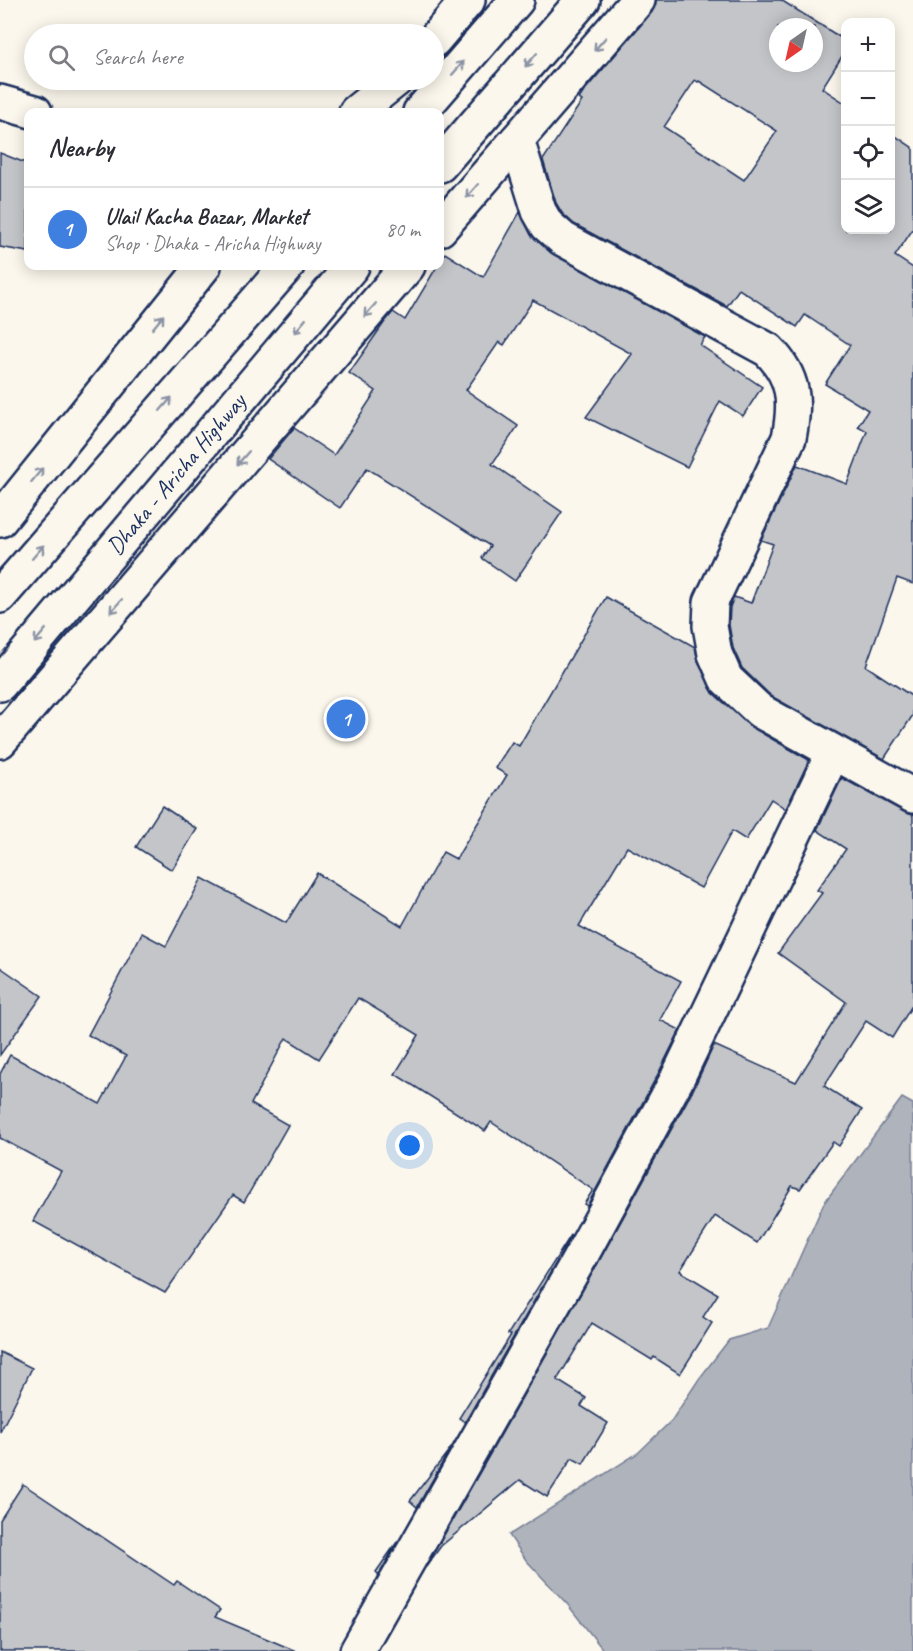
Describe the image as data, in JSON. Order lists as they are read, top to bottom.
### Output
{
  "streets": {
    "main road": ["Dhaka - Aricha Highway"]
  },
  "north": "bottom left",
  "page": {
    "map_buttons": ["+", "−"],
    "search": "Search here",
    "heading": "Nearby",
    "list": [
      {
        "mark": "1",
        "name": "Ulail Kacha Bazar, Market",
        "note": "Shop · Dhaka - Aricha Highway",
        "value": "80 m"
      }
    ],
    "pins": "1"
  }
}
